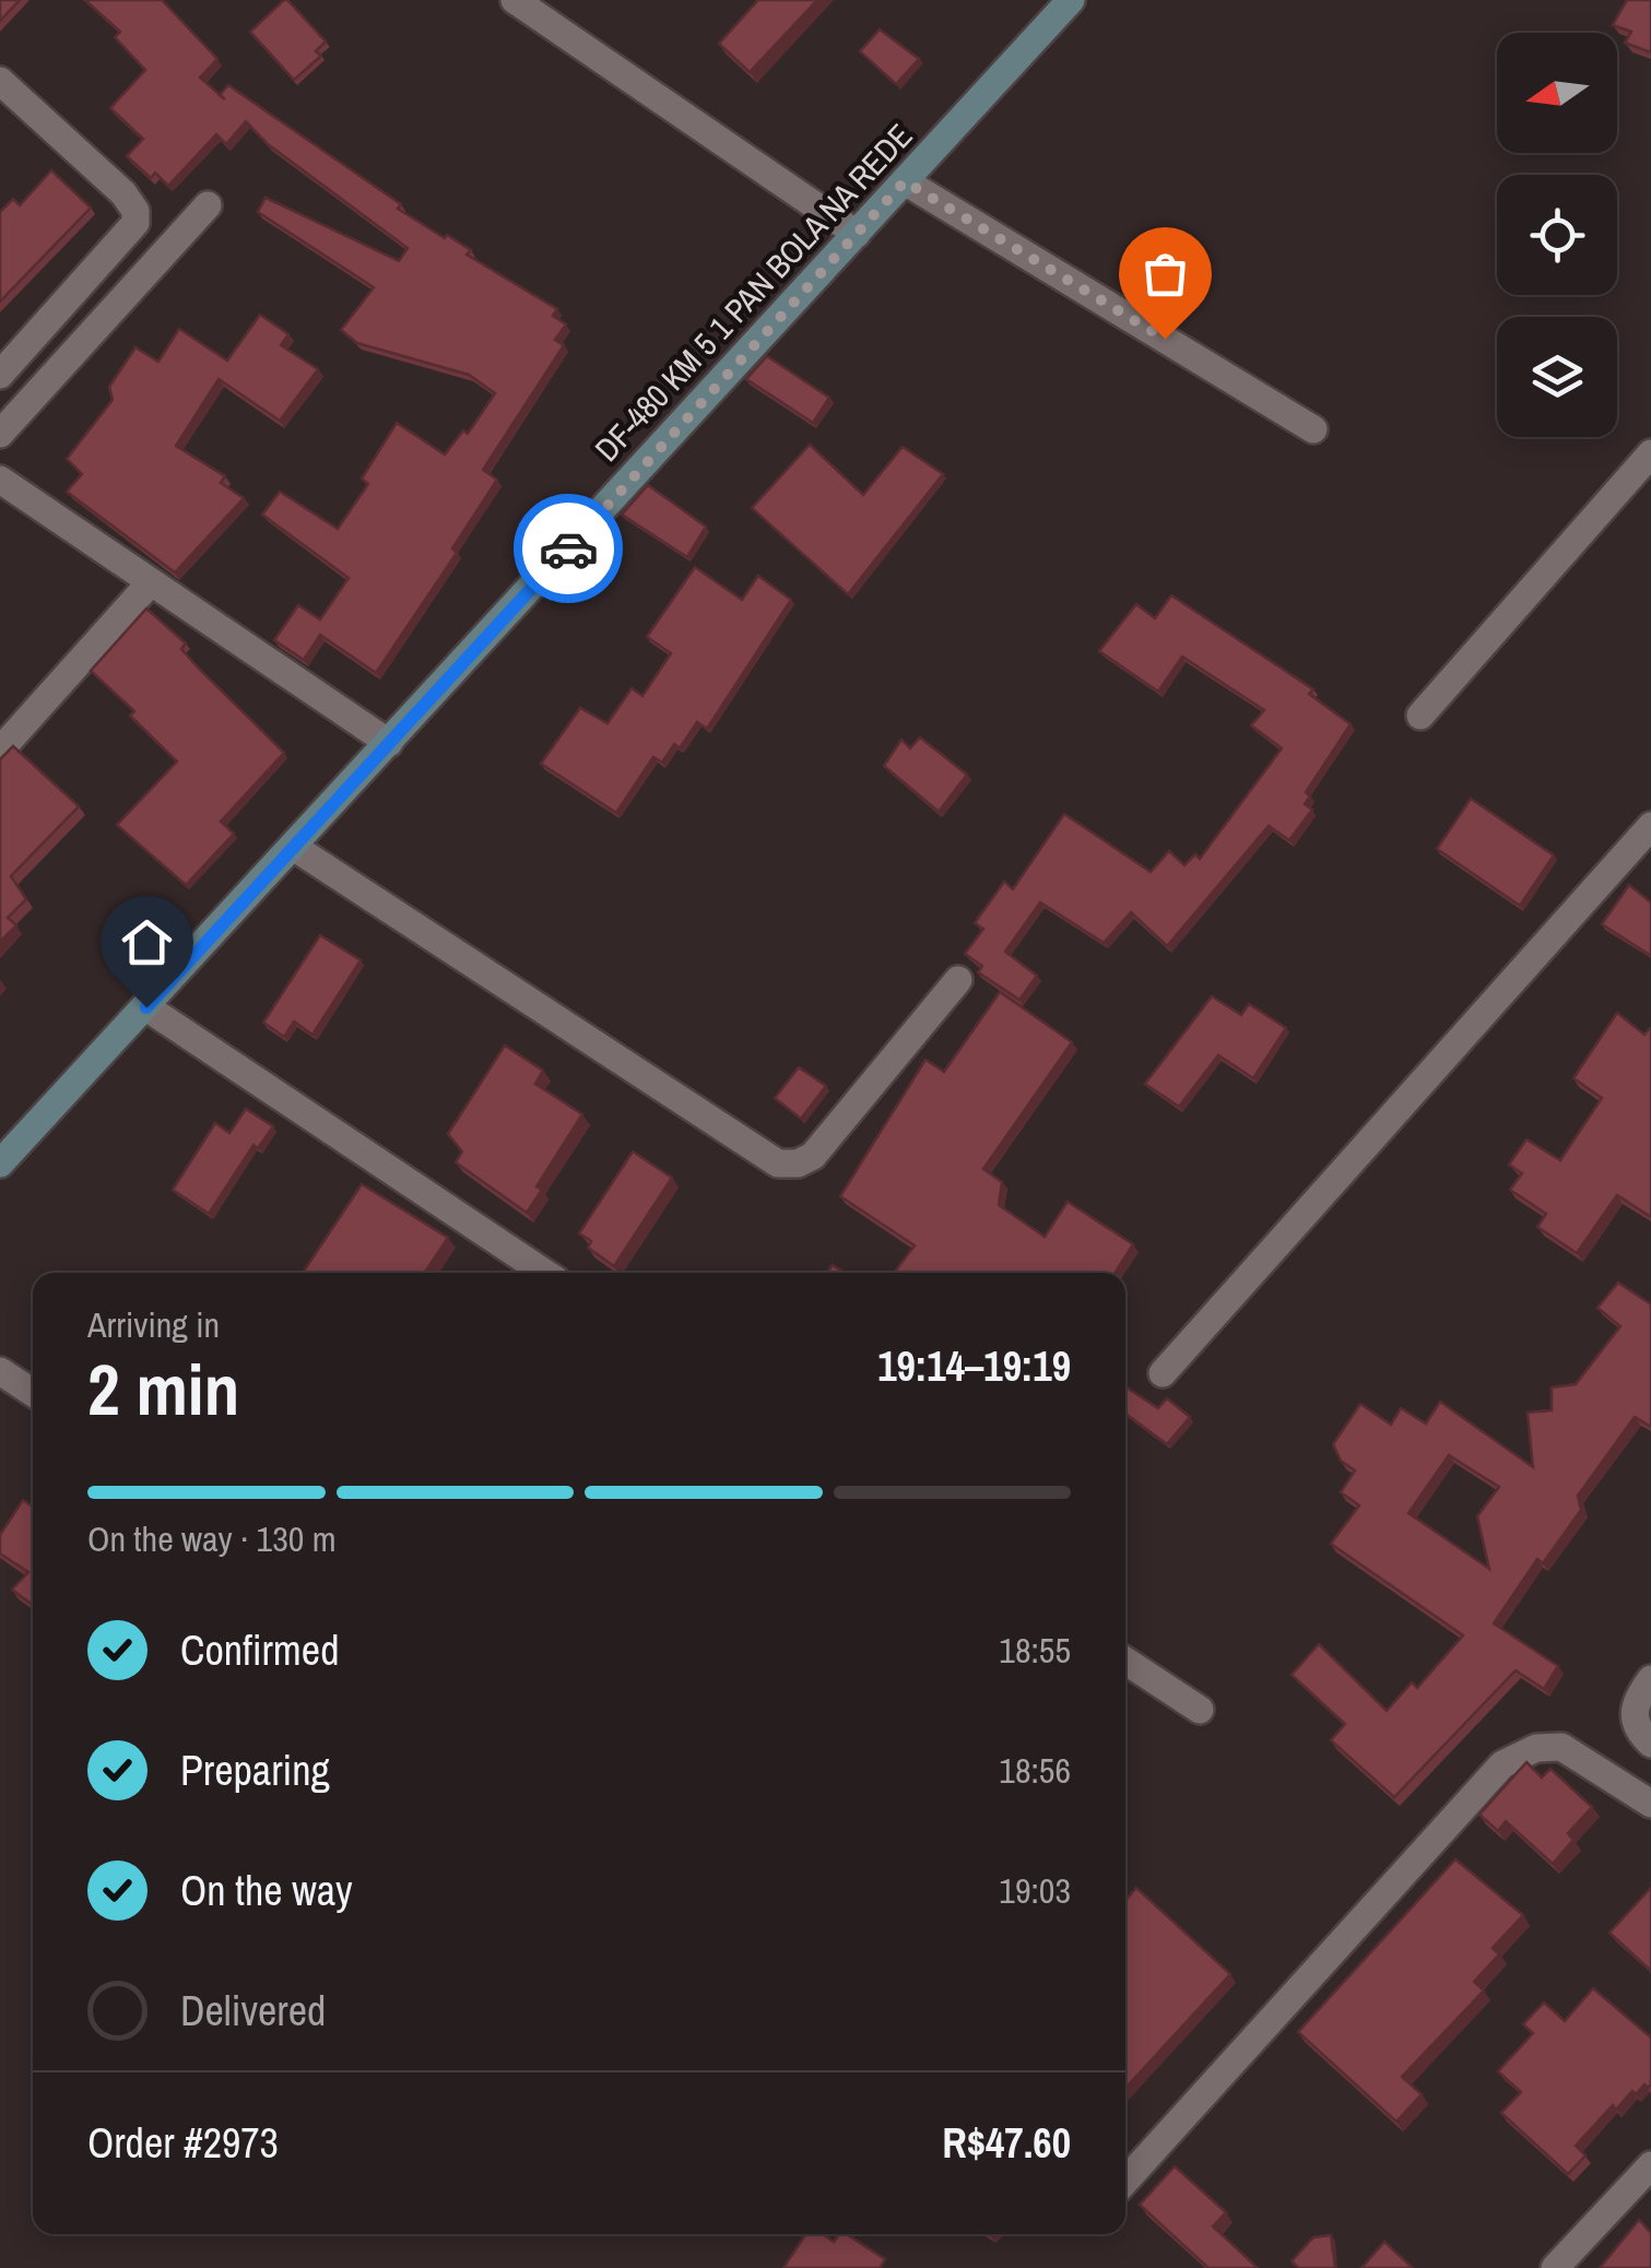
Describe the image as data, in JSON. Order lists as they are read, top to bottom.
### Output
{
  "streets": {
    "street": ["DF-480 KM 5 1 PAN BOLA NA REDE"]
  },
  "north": "left",
  "page": {
    "heading": ["2 min", "Arriving in", "19:14–19:19"],
    "panel": ["Order #2973", "R$47.60"],
    "bar": "On the way · 130 m",
    "list": [
      ["Confirmed", "18:55"],
      ["Preparing", "18:56"],
      ["On the way", "19:03"],
      "Delivered"
    ]
  }
}
